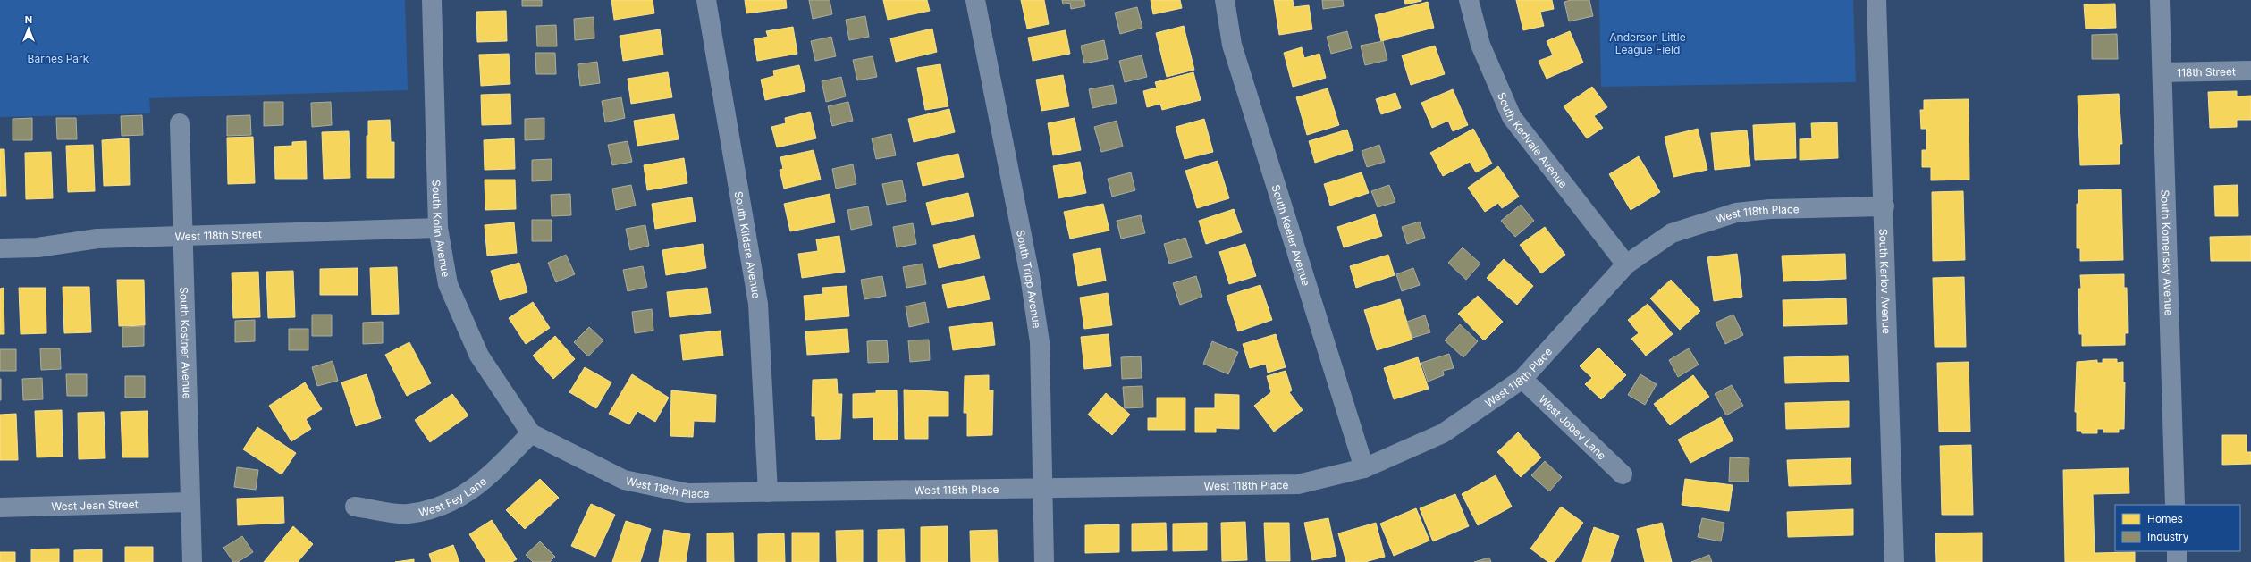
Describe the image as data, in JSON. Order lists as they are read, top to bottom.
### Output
{
  "streets": {
    "street": [
      "118th Street",
      "South Kedvale Avenue",
      "West 118th Place",
      "South Kolin Avenue",
      "West 118th Street",
      "South Keeler Avenue",
      "South Kildare Avenue",
      "South Komensky Avenue",
      "South Tripp Avenue",
      "South Karlov Avenue",
      "South Kostner Avenue",
      "West Jobev Lane",
      "West Fey Lane",
      "West Jean Street"
    ]
  },
  "crossings": [
    ["118th Street", "South Komensky Avenue"],
    ["South Kedvale Avenue", "West 118th Place"],
    ["West 118th Place", "South Kolin Avenue"],
    ["West 118th Place", "South Keeler Avenue"],
    ["West 118th Place", "South Kildare Avenue"],
    ["West 118th Place", "South Tripp Avenue"],
    ["West 118th Place", "South Karlov Avenue"],
    ["West 118th Place", "West Jobev Lane"],
    ["West 118th Place", "West Fey Lane"],
    ["South Kolin Avenue", "West 118th Street"],
    ["South Kolin Avenue", "West Fey Lane"],
    ["West 118th Street", "South Kostner Avenue"],
    ["South Kostner Avenue", "West Jean Street"]
  ],
  "parks": ["Anderson Little League Field", "Barnes Park"],
  "legend": ["Homes", "Industry"],
  "north": "top"
}
